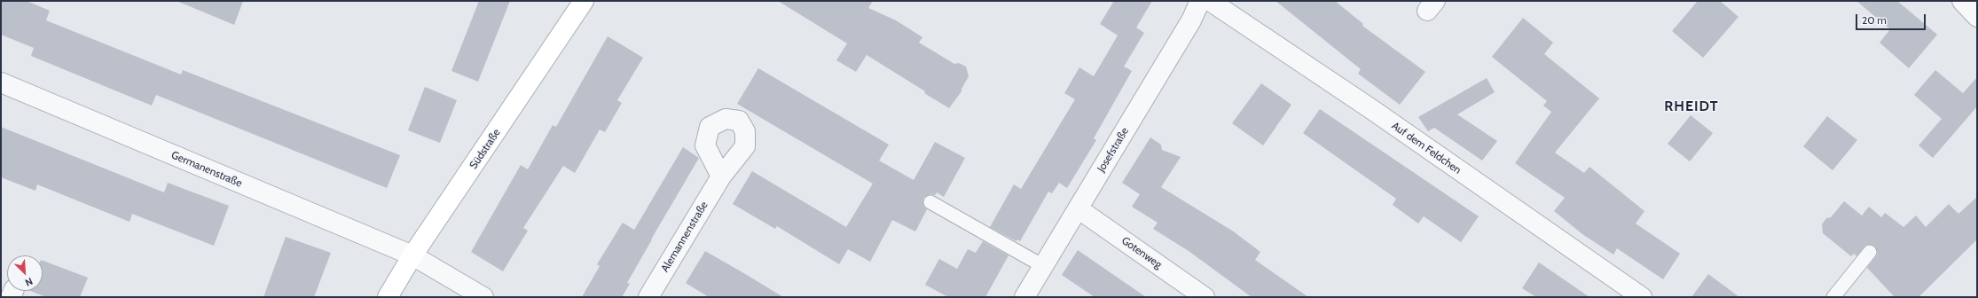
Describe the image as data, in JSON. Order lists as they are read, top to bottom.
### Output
{
  "streets": {
    "street": [
      "Auf dem Feldchen",
      "Südstraße",
      "Josefstraße",
      "Germanenstraße",
      "Alemannenstraße",
      "Gotenweg"
    ]
  },
  "crossings": [
    ["Südstraße", "Germanenstraße"],
    ["Josefstraße", "Gotenweg"]
  ],
  "districts": ["RHEIDT"],
  "scale_bar": "20 m",
  "north": "bottom right"
}
